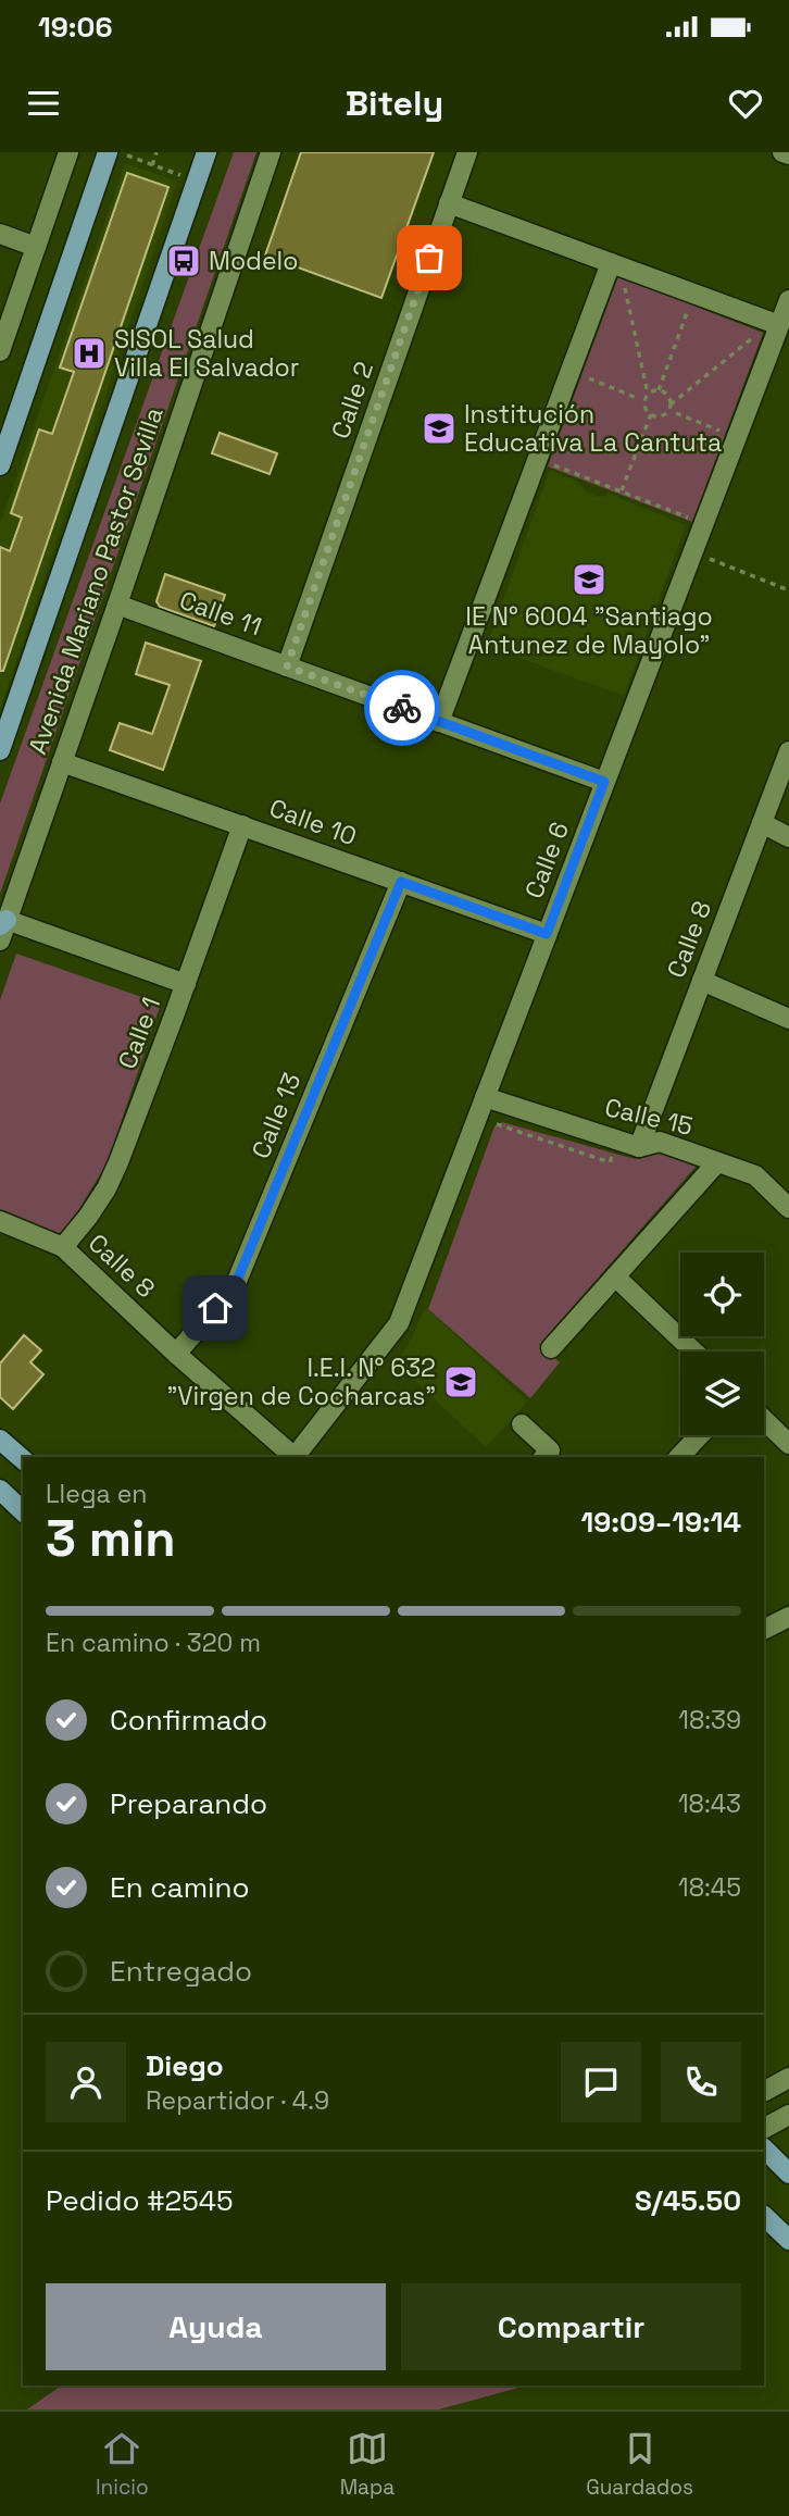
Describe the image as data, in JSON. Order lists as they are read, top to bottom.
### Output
{
  "streets": {
    "main road": ["Avenida Mariano Pastor Sevilla"],
    "street": [
      "Calle 2",
      "Calle 11",
      "Calle 10",
      "Calle 6",
      "Calle 8",
      "Calle 1",
      "Calle 13",
      "Calle 15"
    ]
  },
  "crossings": [
    ["Calle 2", "Calle 11"],
    ["Avenida Mariano Pastor Sevilla", "Calle 11"],
    ["Avenida Mariano Pastor Sevilla", "Calle 10"],
    ["Calle 11", "Calle 6"],
    ["Calle 10", "Calle 6"],
    ["Calle 10", "Calle 1"],
    ["Calle 10", "Calle 13"],
    ["Calle 6", "Calle 15"],
    ["Calle 8", "Calle 1"],
    ["Calle 8", "Calle 13"],
    ["Calle 8", "Calle 15"]
  ],
  "places": {
    "bus stop": ["Modelo"],
    "hospital": ["SISOL Salud Villa El Salvador"],
    "school or university": ["Institución Educativa La Cantuta", "IE N° 6004 \"Santiago Antunez de Mayolo\"", "I.E.I. N° 632 \"Virgen de Cocharcas\""]
  },
  "page": {
    "status": "19:06",
    "header": "Bitely",
    "heading": ["3 min", "Llega en", "19:09–19:14"],
    "panel": [
      "Diego",
      "Repartidor · 4.9",
      "Pedido #2545",
      "S/45.50"
    ],
    "bar": "En camino · 320 m",
    "list": [
      ["Confirmado", "18:39"],
      ["Preparando", "18:43"],
      ["En camino", "18:45"],
      "Entregado"
    ],
    "buttons": ["Ayuda", "Compartir"],
    "tabs": ["Inicio", "Mapa", "Guardados"]
  }
}
